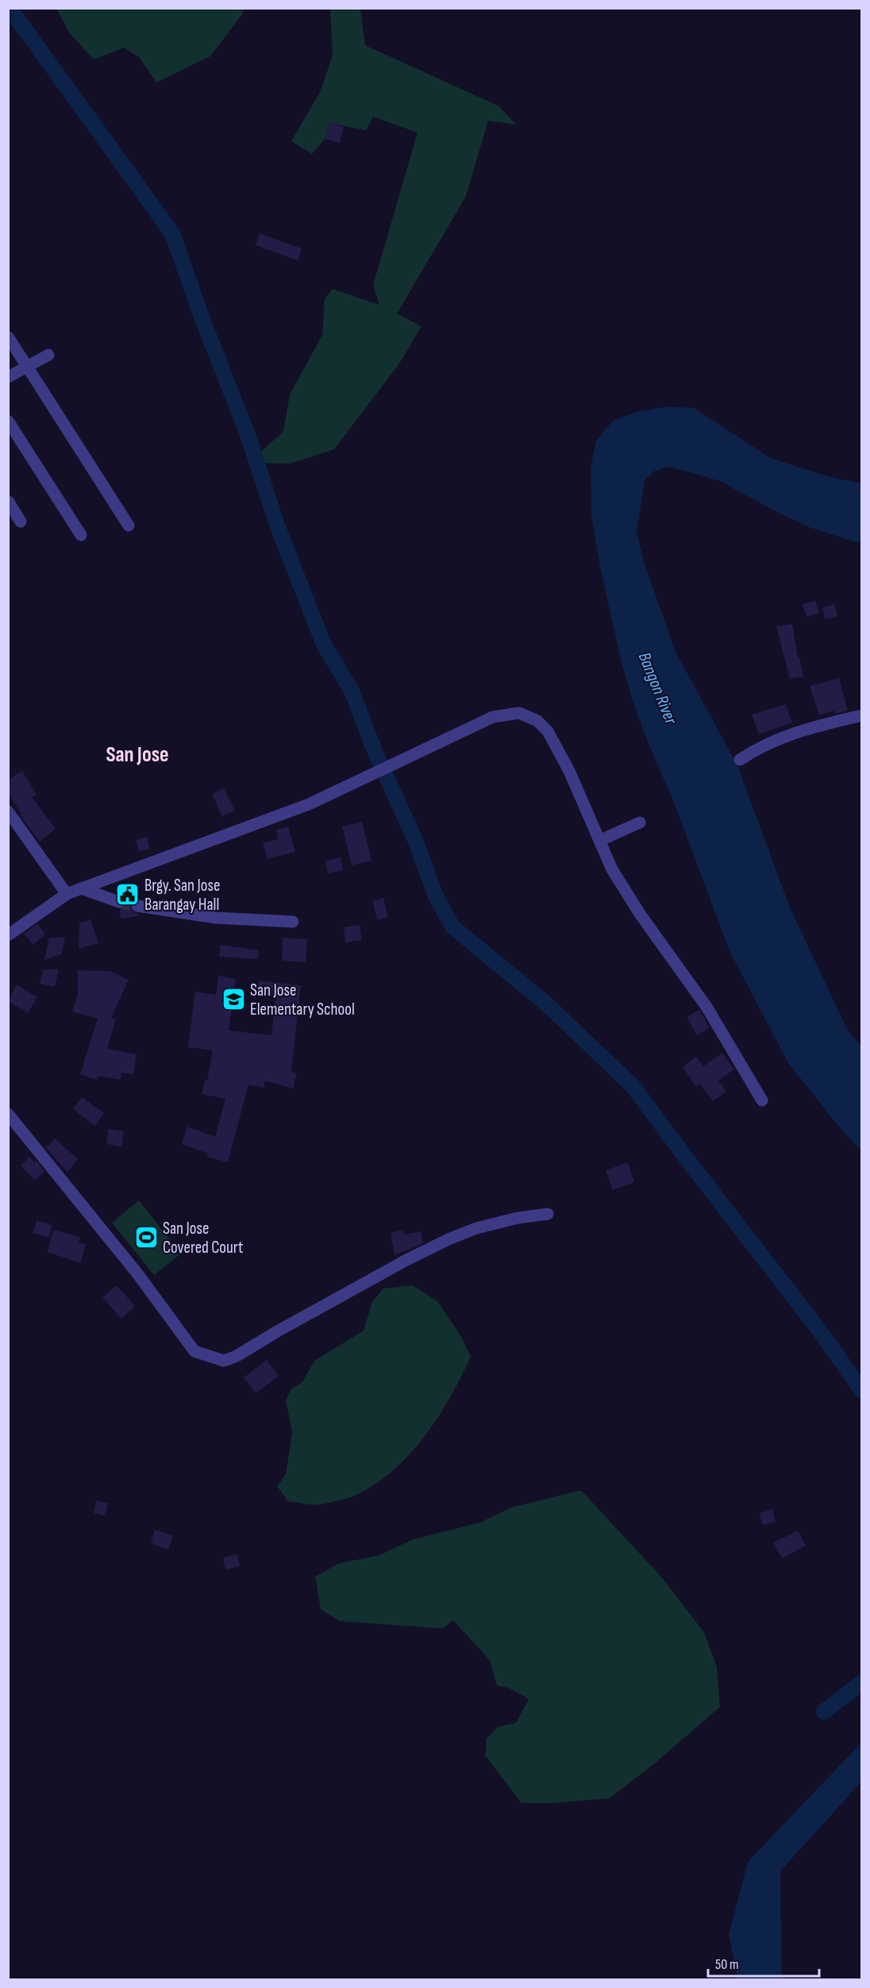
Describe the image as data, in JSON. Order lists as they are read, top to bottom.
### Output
{
  "districts": ["San Jose"],
  "water": ["Bangon River"],
  "places": {
    "public building": ["Brgy. San Jose Barangay Hall"],
    "school or university": ["San Jose Elementary School"],
    "sports": ["San Jose Covered Court"]
  },
  "scale_bar": "50 m"
}
